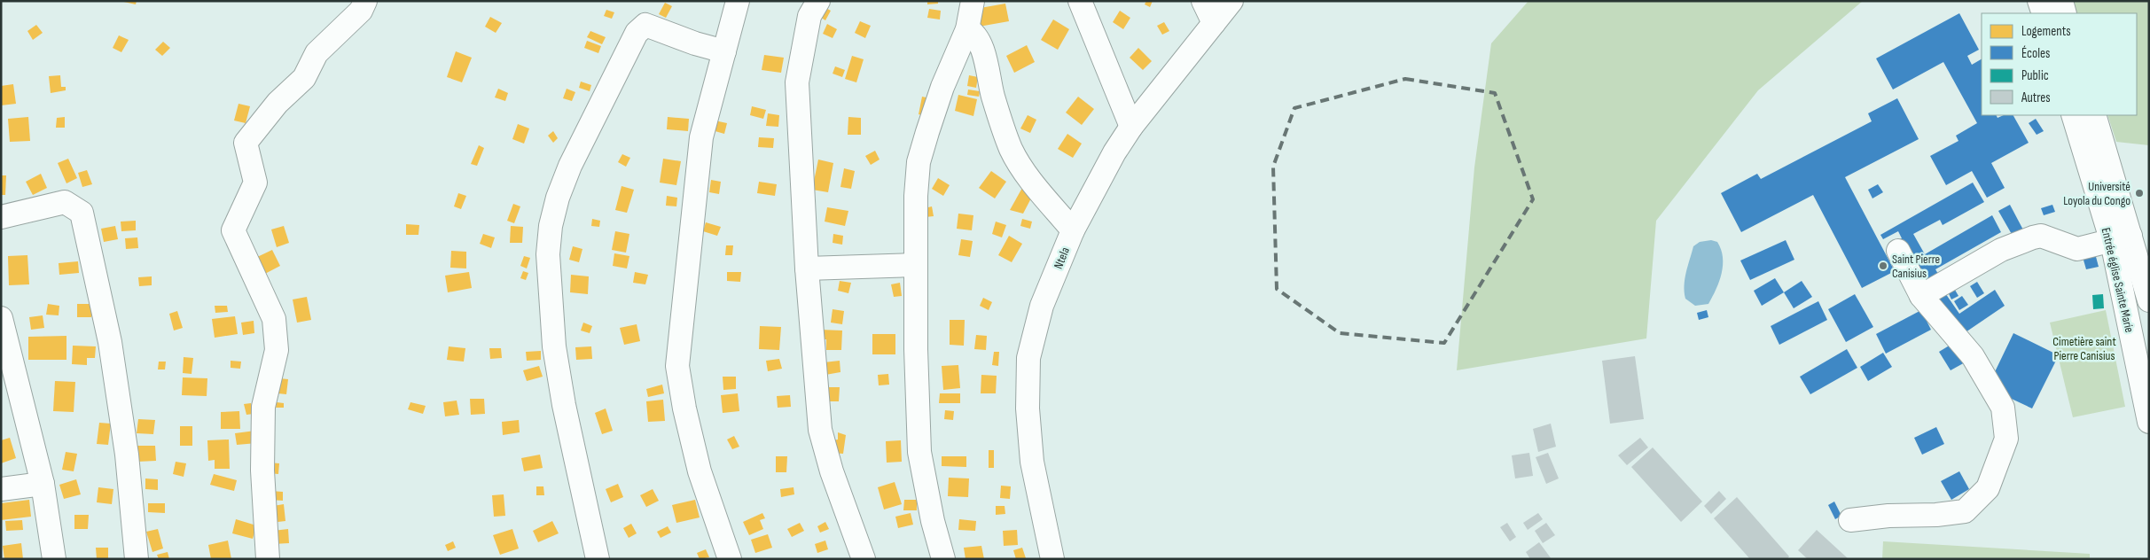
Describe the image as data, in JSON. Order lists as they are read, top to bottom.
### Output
{
  "streets": {
    "street": ["Ntela", "Entrée église Sainte Marie"]
  },
  "parks": ["Cimetière saint Pierre Canisius"],
  "places": ["Université Loyola du Congo", "Saint Pierre Canisius"],
  "legend": [
    "Logements",
    "Écoles",
    "Public",
    "Autres"
  ]
}
